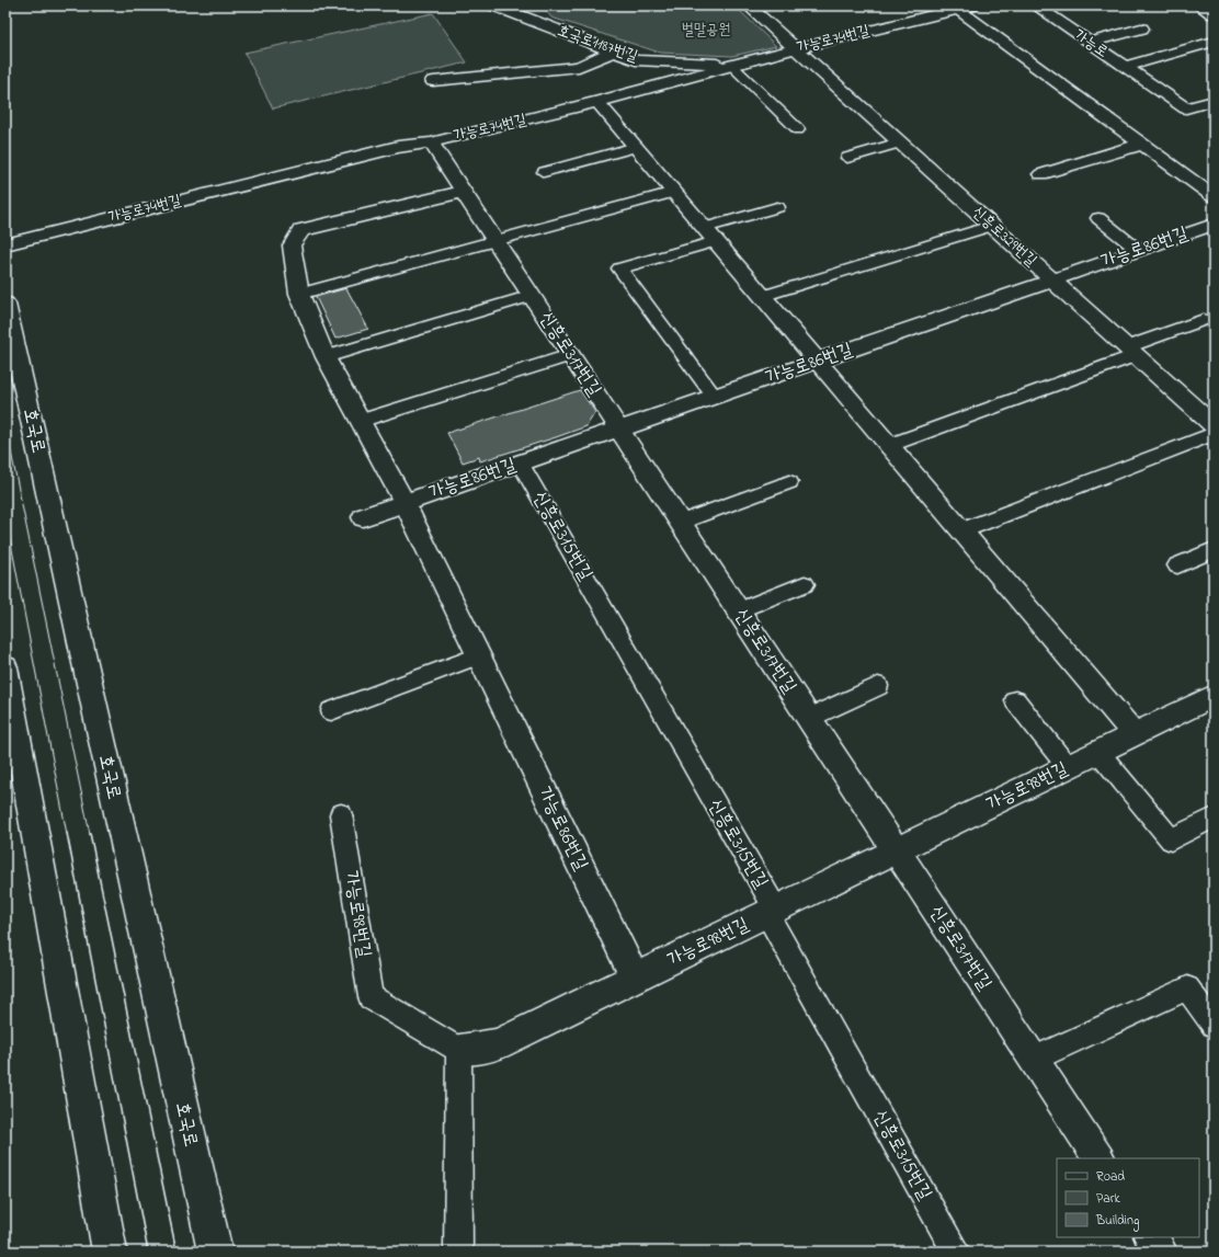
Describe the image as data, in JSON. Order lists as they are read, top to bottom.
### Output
{
  "streets": {
    "street": [
      "가능로74번길",
      "호국로1187번길",
      "가능로",
      "신흥로329번길",
      "가능로86번길",
      "신흥로317번길",
      "호국로",
      "가능로98번길"
    ],
    "lane": ["신흥로315번길"]
  },
  "crossings": [
    ["가능로74번길", "호국로1187번길"],
    ["가능로74번길", "신흥로329번길"],
    ["가능로74번길", "신흥로317번길"],
    ["신흥로329번길", "가능로86번길"],
    ["가능로86번길", "신흥로317번길"],
    ["가능로86번길", "신흥로315번길"],
    ["가능로86번길", "가능로98번길"],
    ["신흥로317번길", "가능로98번길"],
    ["신흥로315번길", "가능로98번길"]
  ],
  "parks": ["벌말공원"],
  "legend": ["Road", "Park", "Building"]
}
